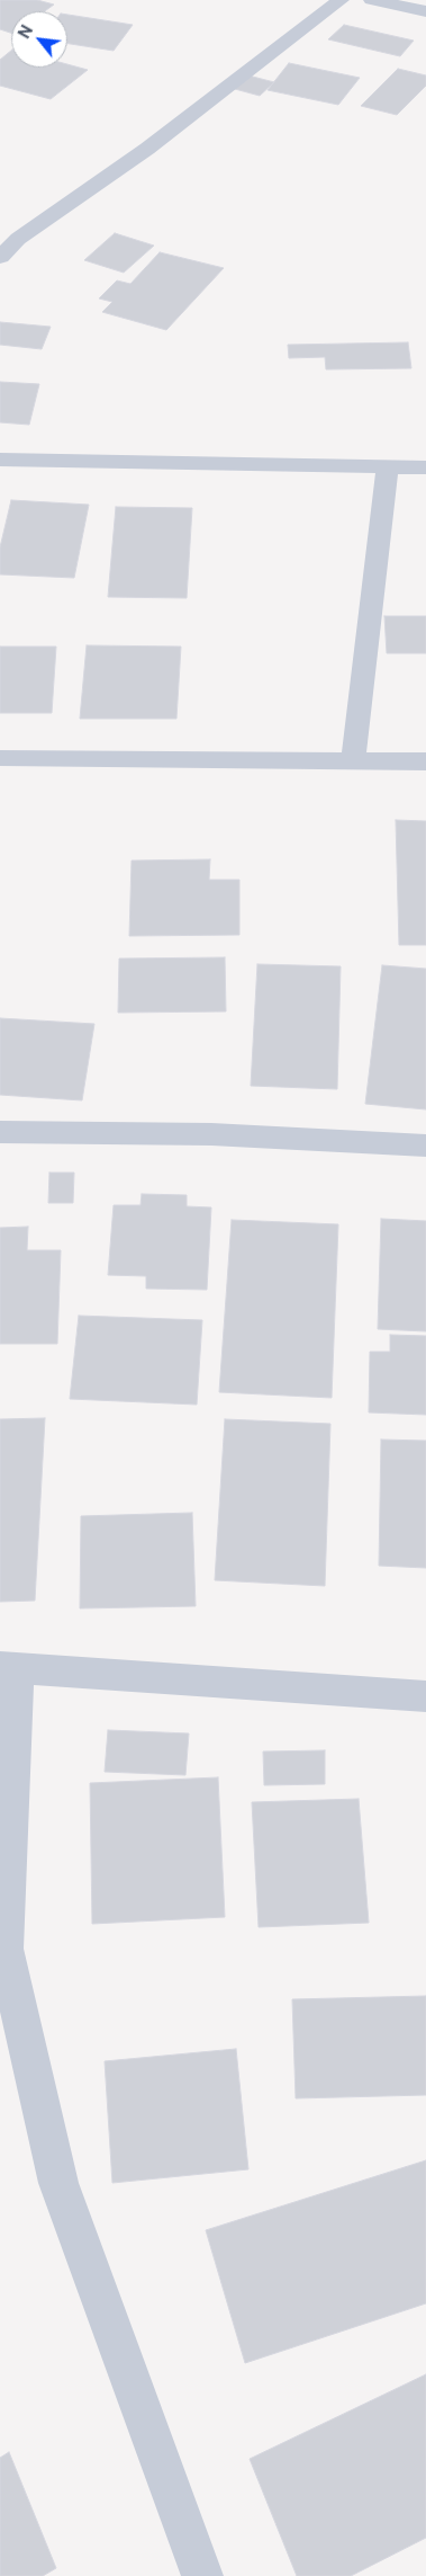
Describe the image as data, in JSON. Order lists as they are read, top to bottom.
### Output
{
  "north": "top left"
}
